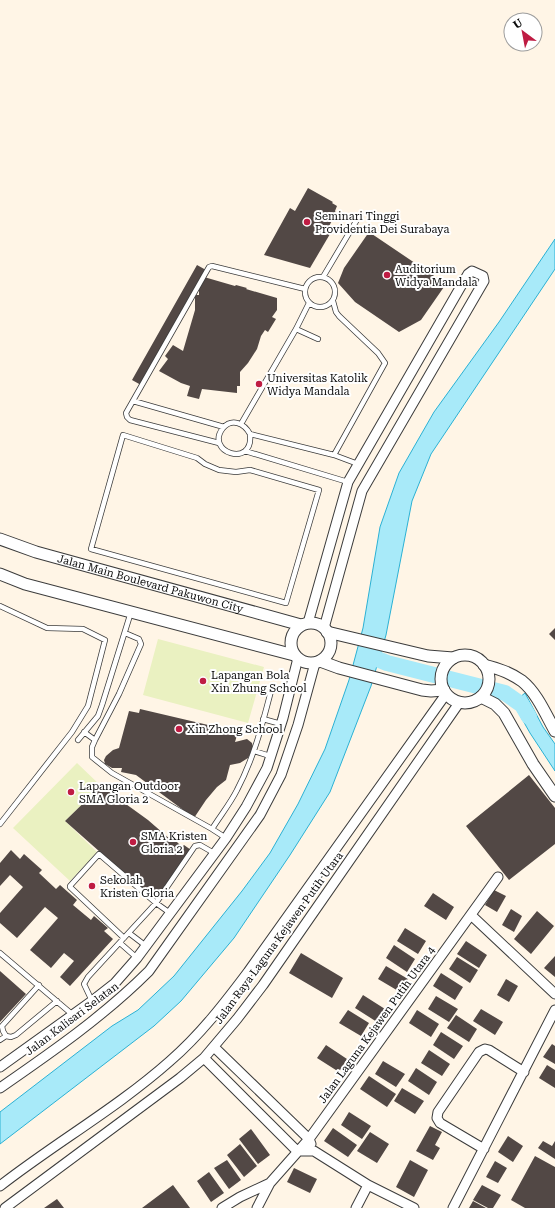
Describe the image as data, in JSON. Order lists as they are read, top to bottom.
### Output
{
  "streets": {
    "street": [
      "Jalan Main Boulevard Pakuwon City",
      "Jalan Raya Laguna Kejawen Putih Utara",
      "Jalan Kalisari Selatan",
      "Jalan Laguna Kejawen Putih Utara 4"
    ]
  },
  "crossings": [
    ["Jalan Main Boulevard Pakuwon City", "Jalan Kalisari Selatan"]
  ],
  "places": [
    "Seminari Tinggi Providentia Dei Surabaya",
    "Auditorium Widya Mandala",
    "Universitas Katolik Widya Mandala",
    "Lapangan Bola Xin Zhung School",
    "Xin Zhong School",
    "Lapangan Outdoor SMA Gloria 2",
    "SMA Kristen Gloria 2",
    "Sekolah Kristen Gloria"
  ],
  "north": "top left"
}
